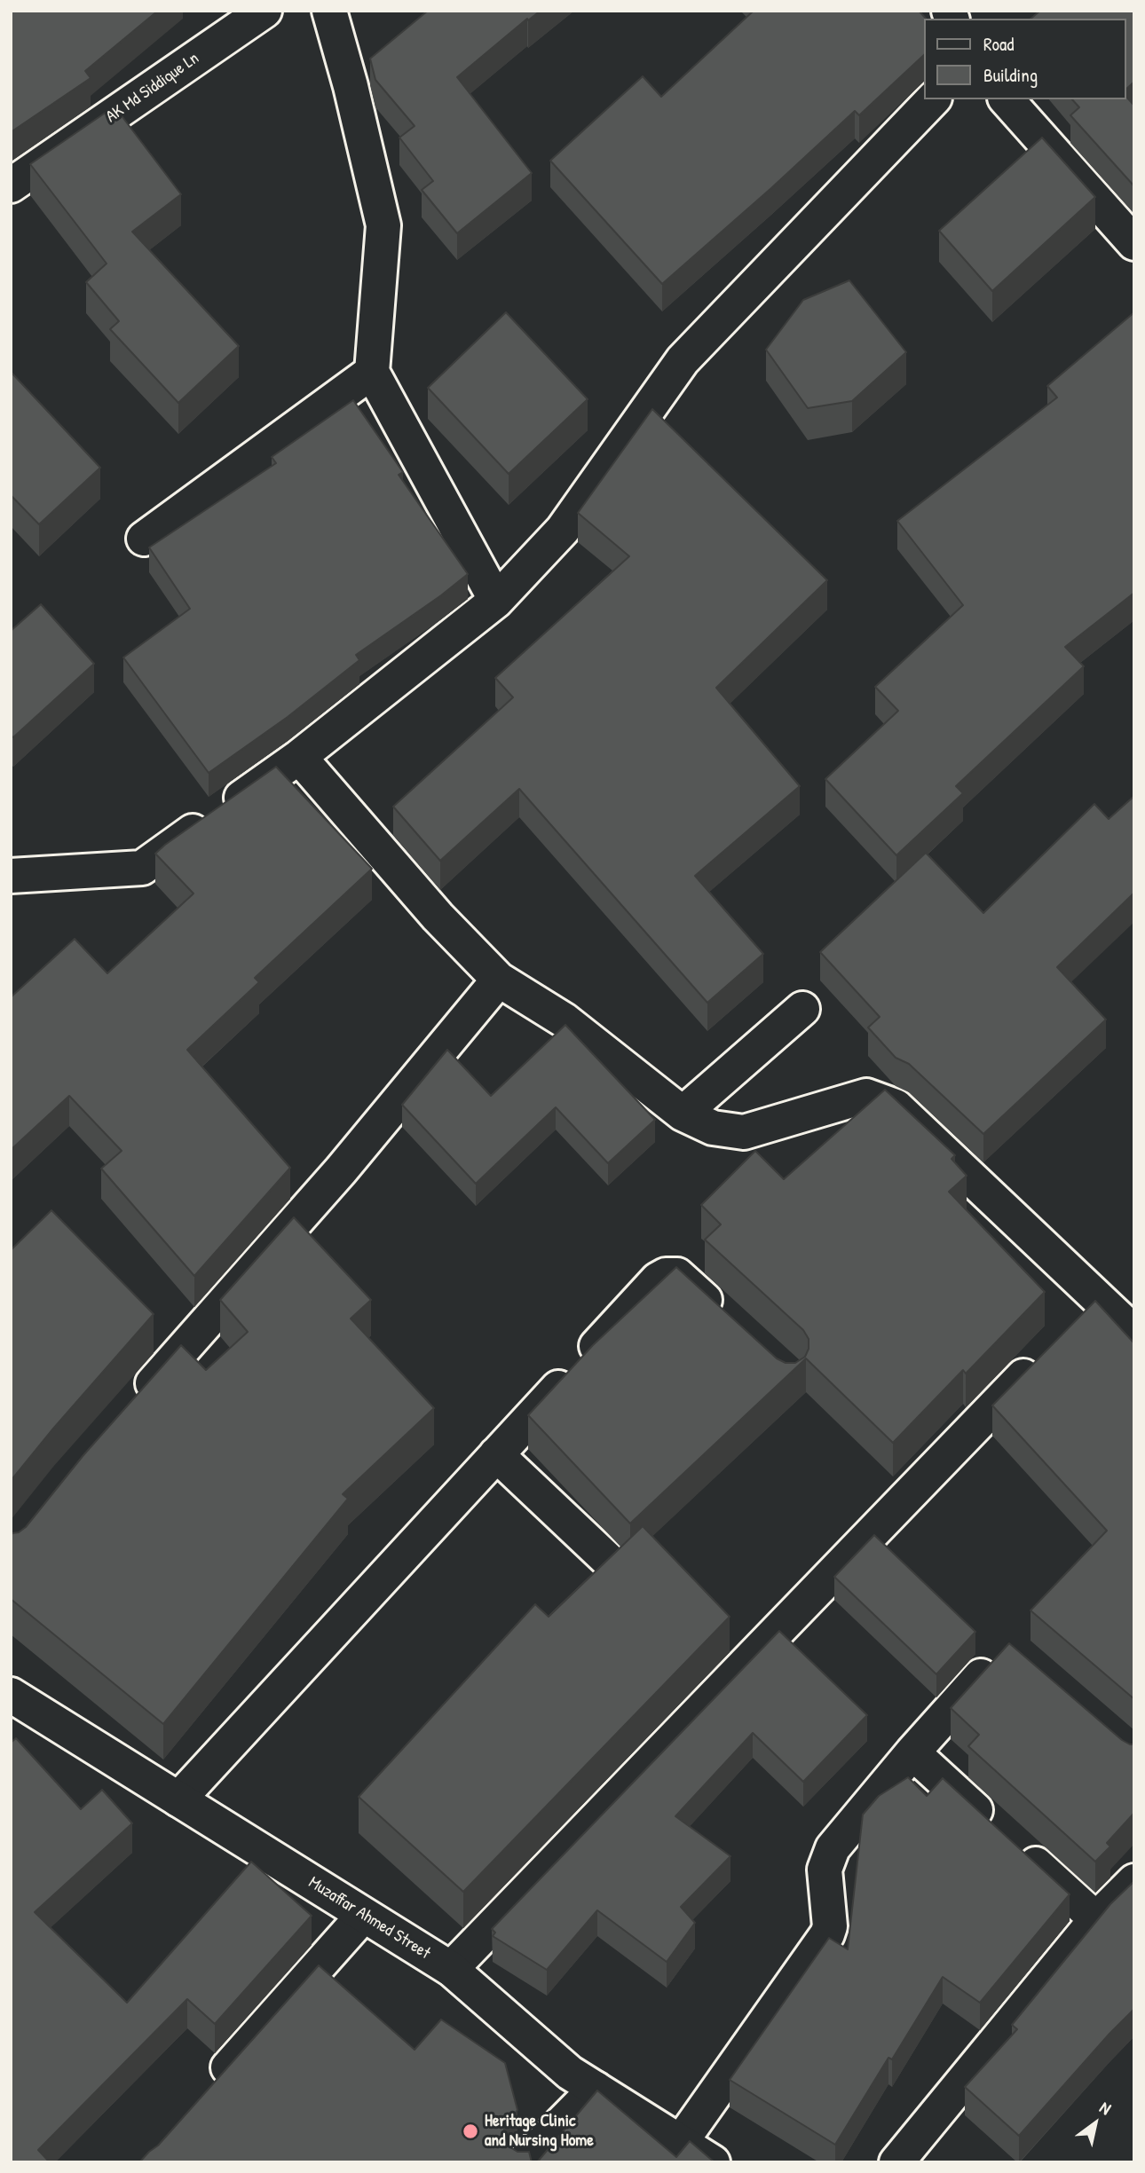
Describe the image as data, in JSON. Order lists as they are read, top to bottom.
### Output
{
  "streets": {
    "street": ["AK Md Siddique Ln", "Muzaffar Ahmed Street"]
  },
  "places": ["Heritage Clinic and Nursing Home"],
  "legend": ["Road", "Building"],
  "north": "top right"
}
